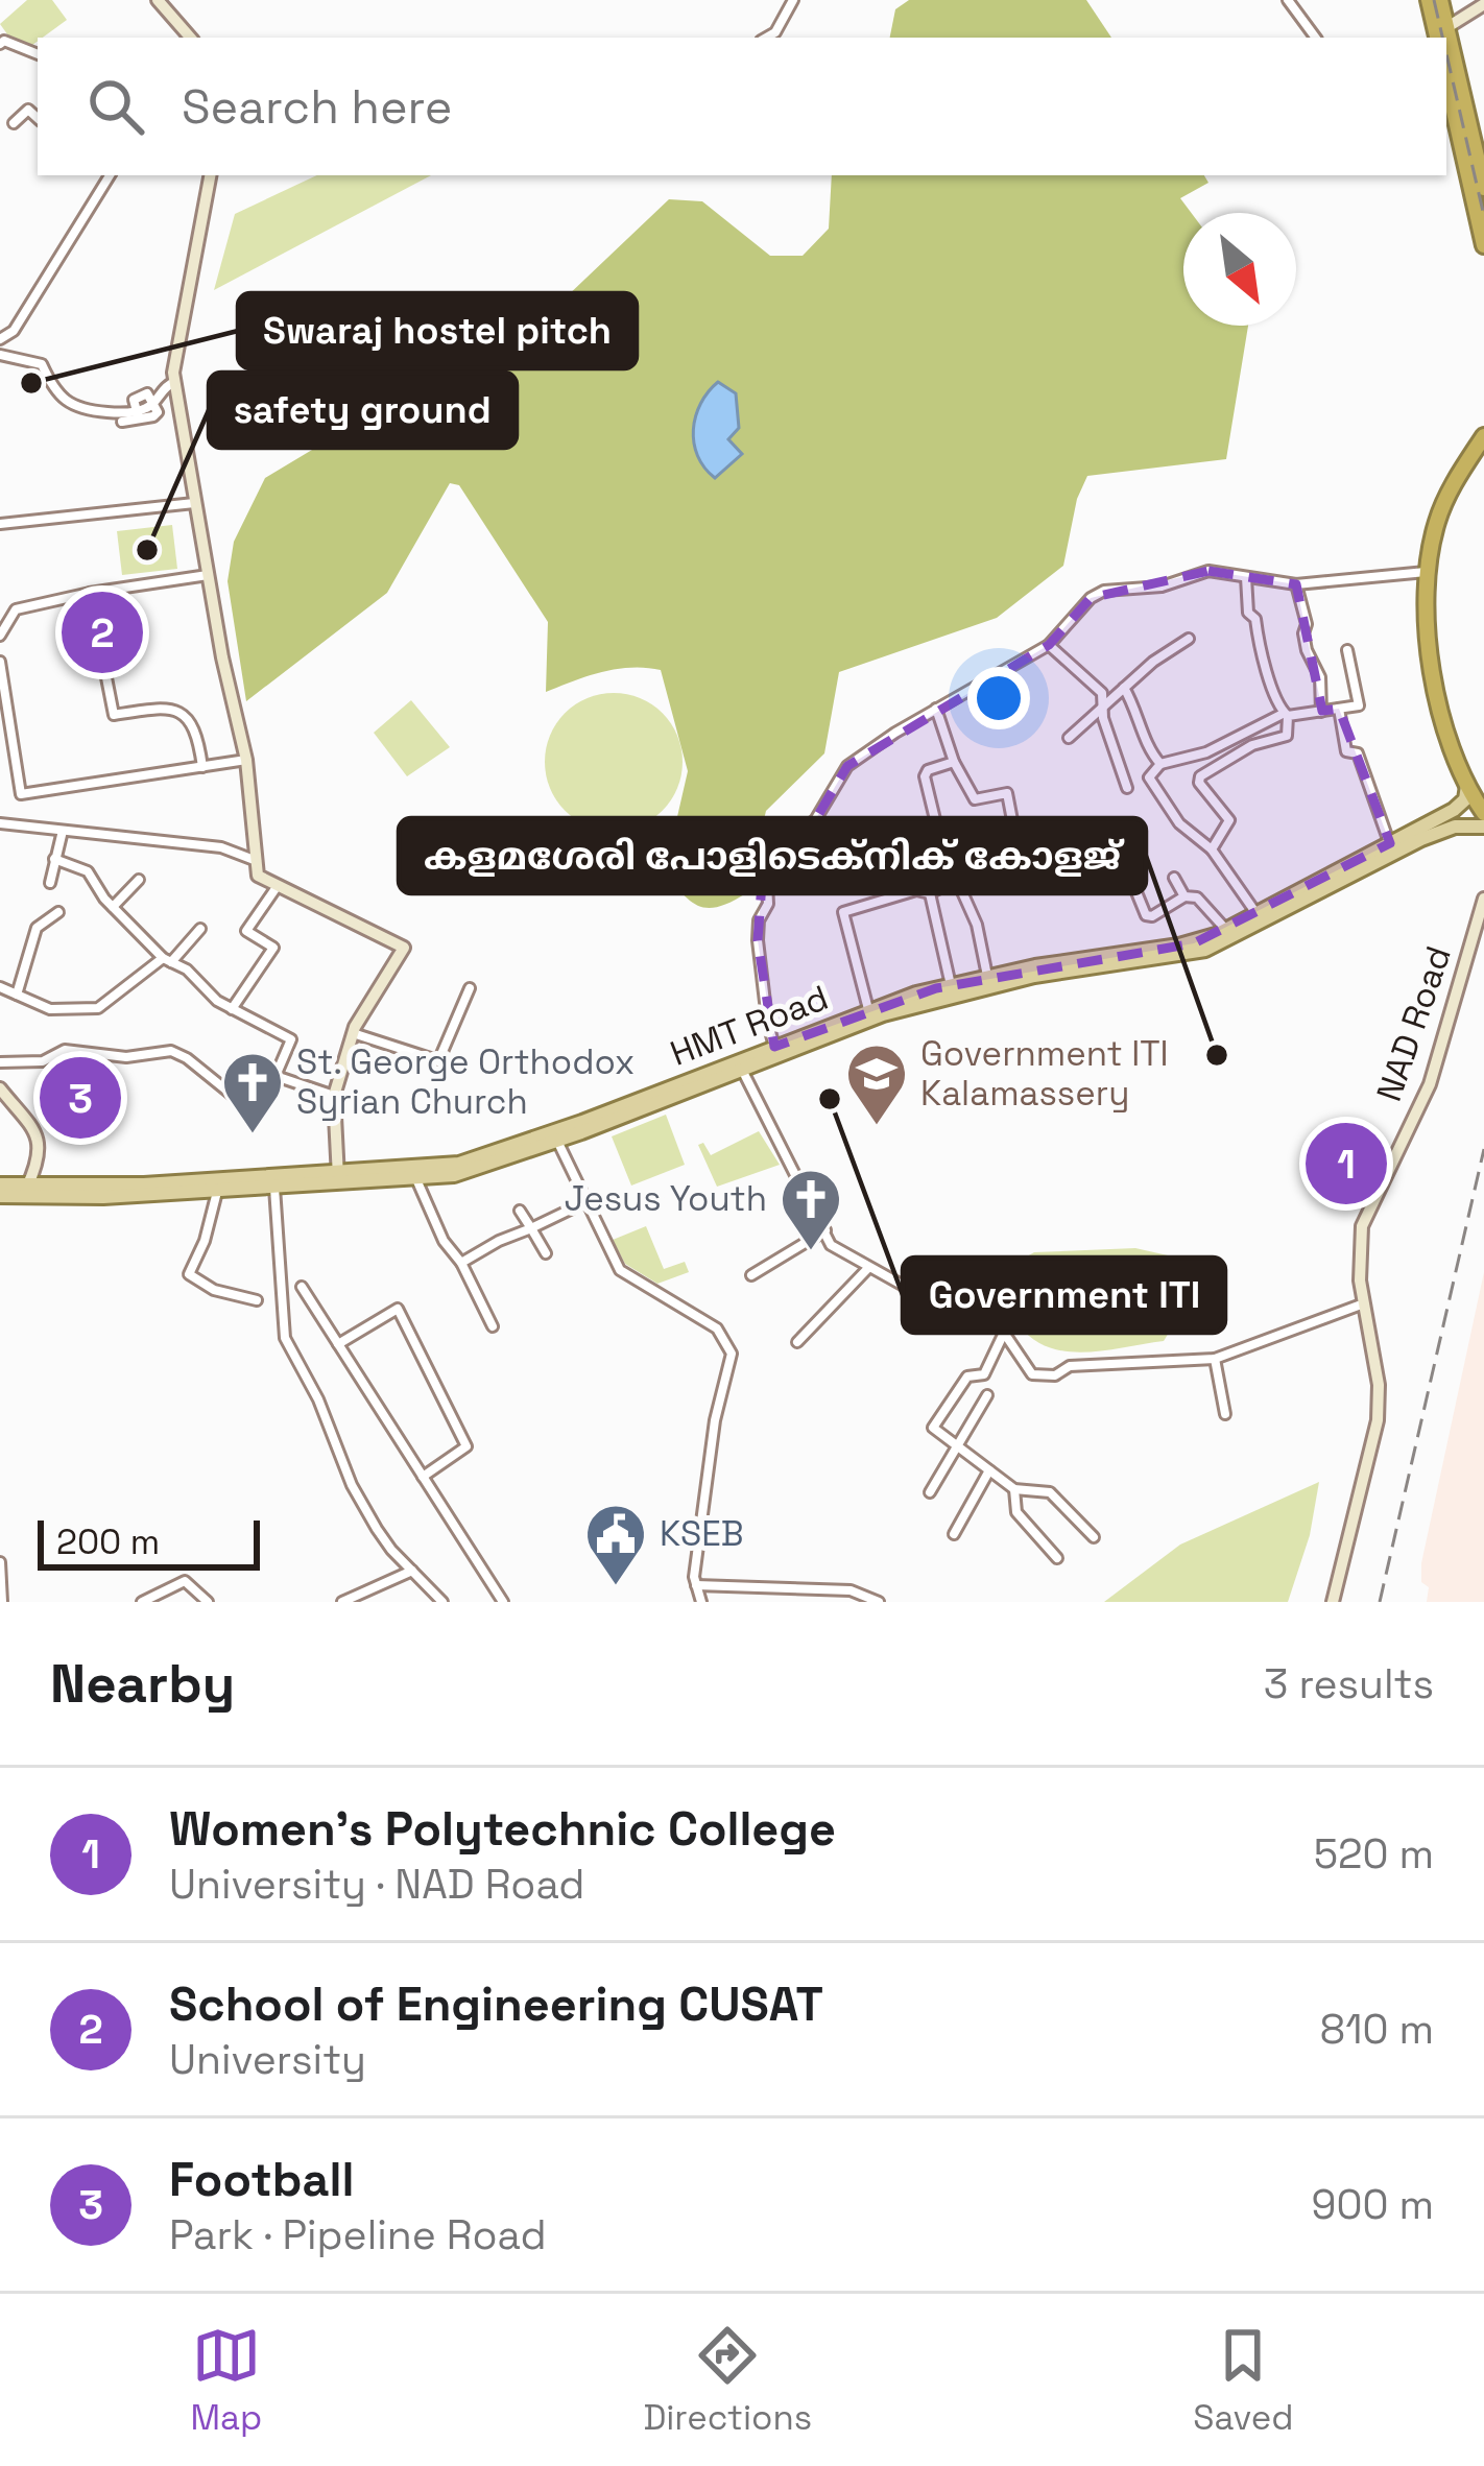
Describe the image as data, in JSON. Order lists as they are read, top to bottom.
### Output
{
  "streets": {
    "main road": ["HMT Road"],
    "street": ["NAD Road"]
  },
  "places": {
    "other": [
      "Swaraj hostel pitch",
      "safety ground",
      "കളമശേരി പോളിടെക്നിക് കോളജ്",
      "Government ITI"
    ],
    "school or university": ["Government ITI Kalamassery"],
    "church": ["St. George Orthodox Syrian Church", "Jesus Youth"],
    "public building": ["KSEB"]
  },
  "scale_bar": "200 m",
  "north": "bottom right",
  "page": {
    "search": "Search here",
    "pins": ["2", "3", "1"],
    "scale": "200 m",
    "heading": ["Nearby", "3 results"],
    "list": [
      {
        "mark": "1",
        "name": "Women's Polytechnic College",
        "note": "University · NAD Road",
        "value": "520 m"
      },
      {
        "mark": "2",
        "name": "School of Engineering CUSAT",
        "note": "University",
        "value": "810 m"
      },
      {
        "mark": "3",
        "name": "Football",
        "note": "Park · Pipeline Road",
        "value": "900 m"
      }
    ],
    "nav": ["Map", "Directions", "Saved"]
  }
}
